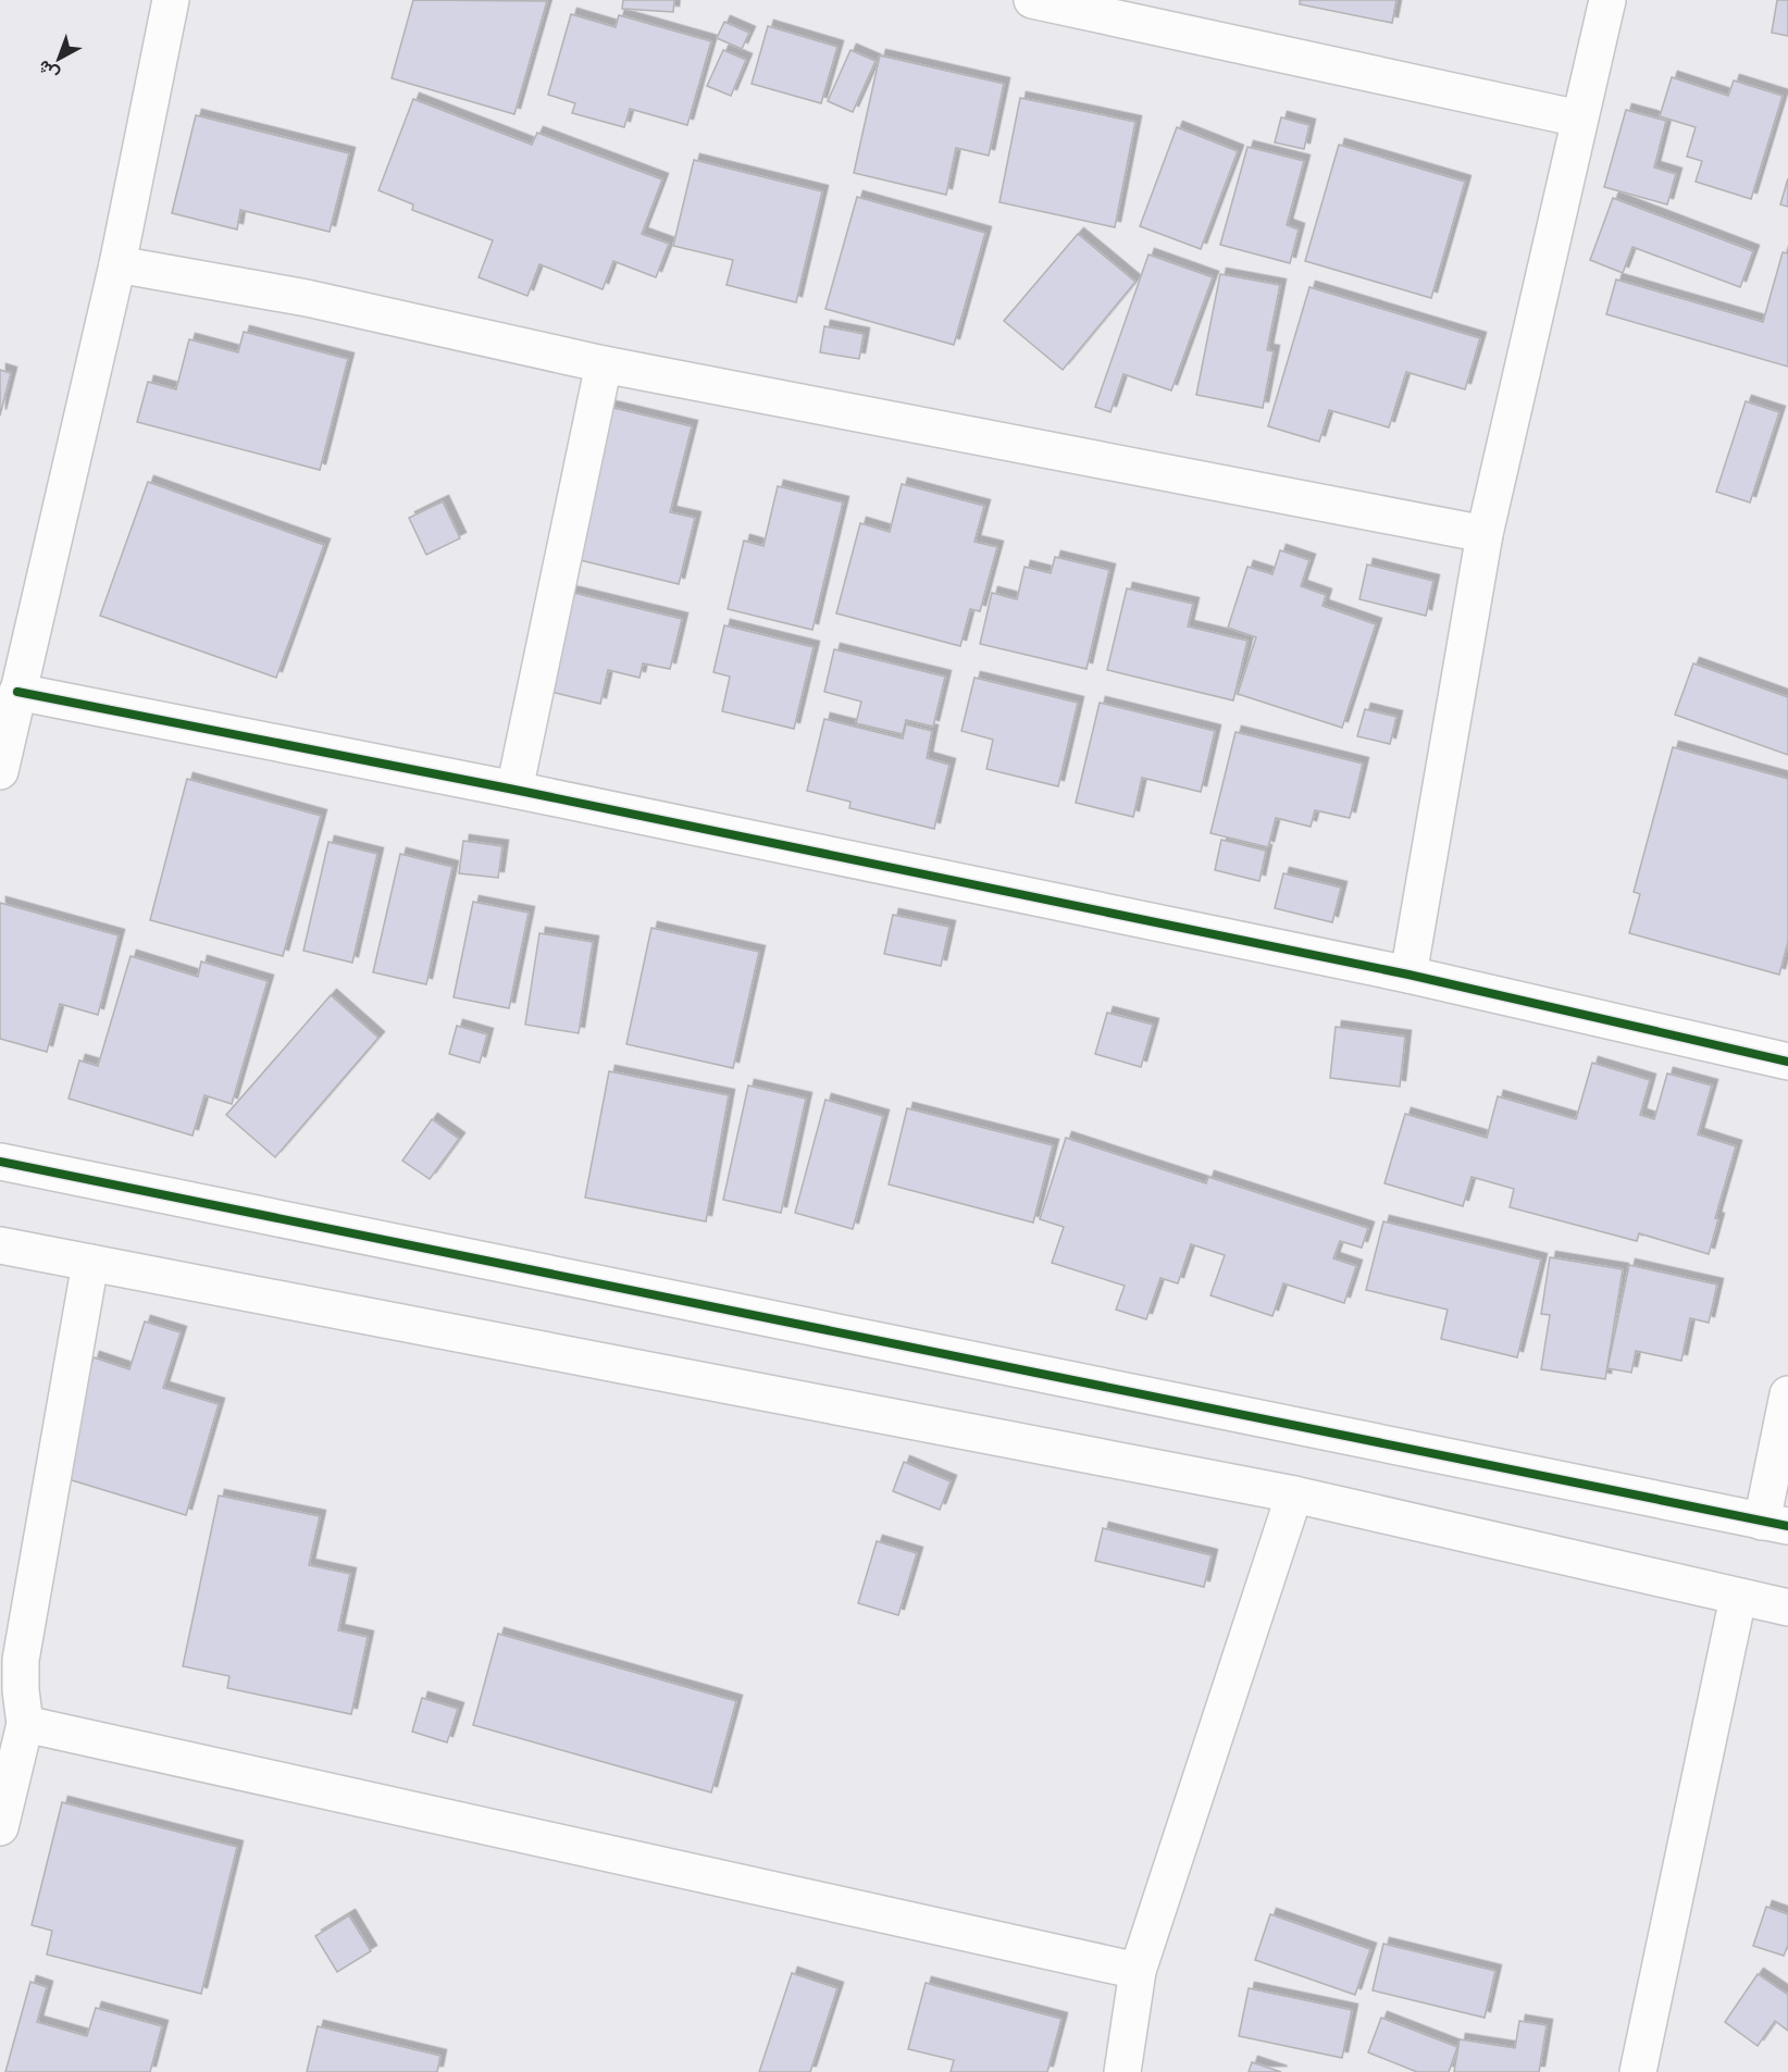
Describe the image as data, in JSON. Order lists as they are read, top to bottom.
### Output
{
  "north": "bottom left"
}
